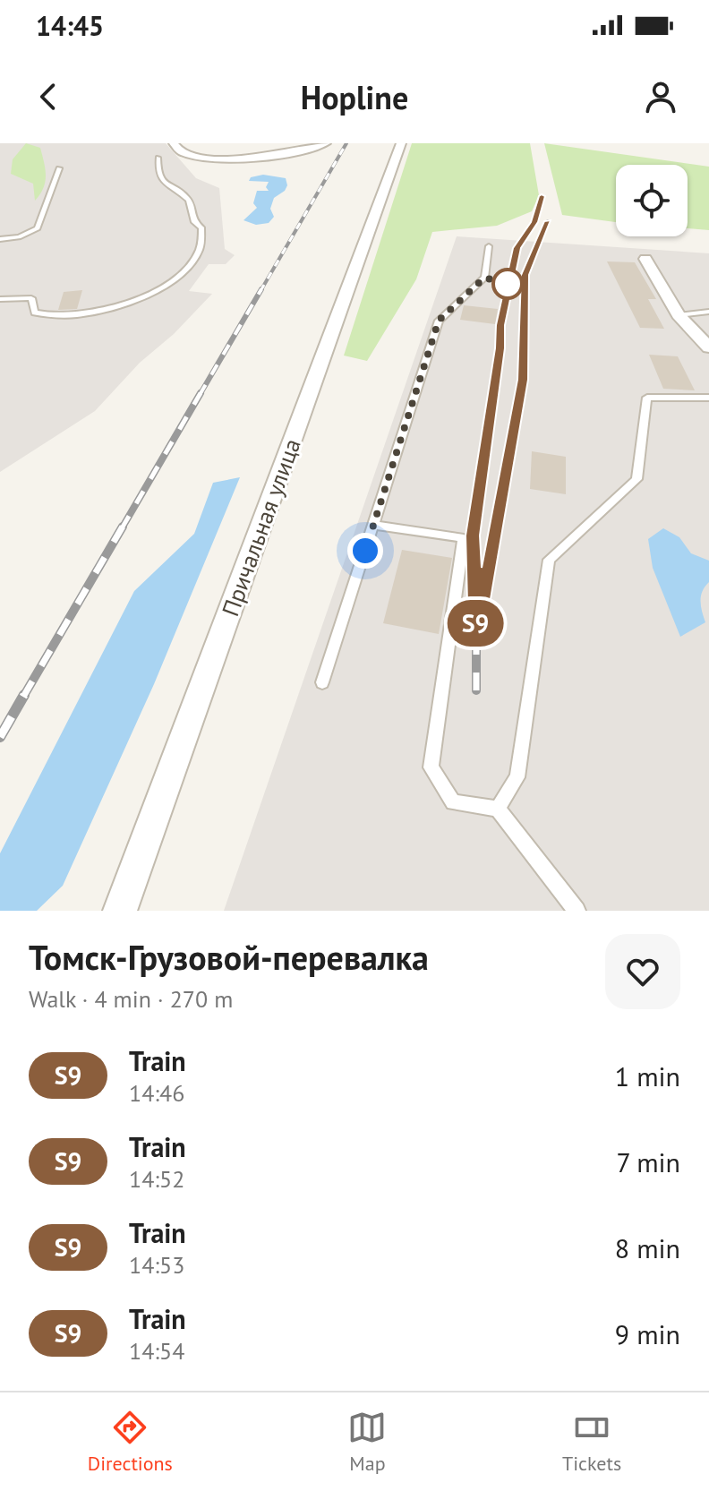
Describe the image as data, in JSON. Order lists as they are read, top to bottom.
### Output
{
  "streets": {
    "street": ["Причальная улица"]
  },
  "page": {
    "status": "14:45",
    "header": "Hopline",
    "on_map": "S9",
    "heading": ["Томск-Грузовой-перевалка", "Walk · 4 min · 270 m"],
    "list": [
      {
        "mark": "S9",
        "name": "Train",
        "note": "14:46",
        "value": "1 min"
      },
      {
        "mark": "S9",
        "name": "Train",
        "note": "14:52",
        "value": "7 min"
      },
      {
        "mark": "S9",
        "name": "Train",
        "note": "14:53",
        "value": "8 min"
      },
      {
        "mark": "S9",
        "name": "Train",
        "note": "14:54",
        "value": "9 min"
      }
    ],
    "tabs": ["Directions", "Map", "Tickets"]
  }
}
